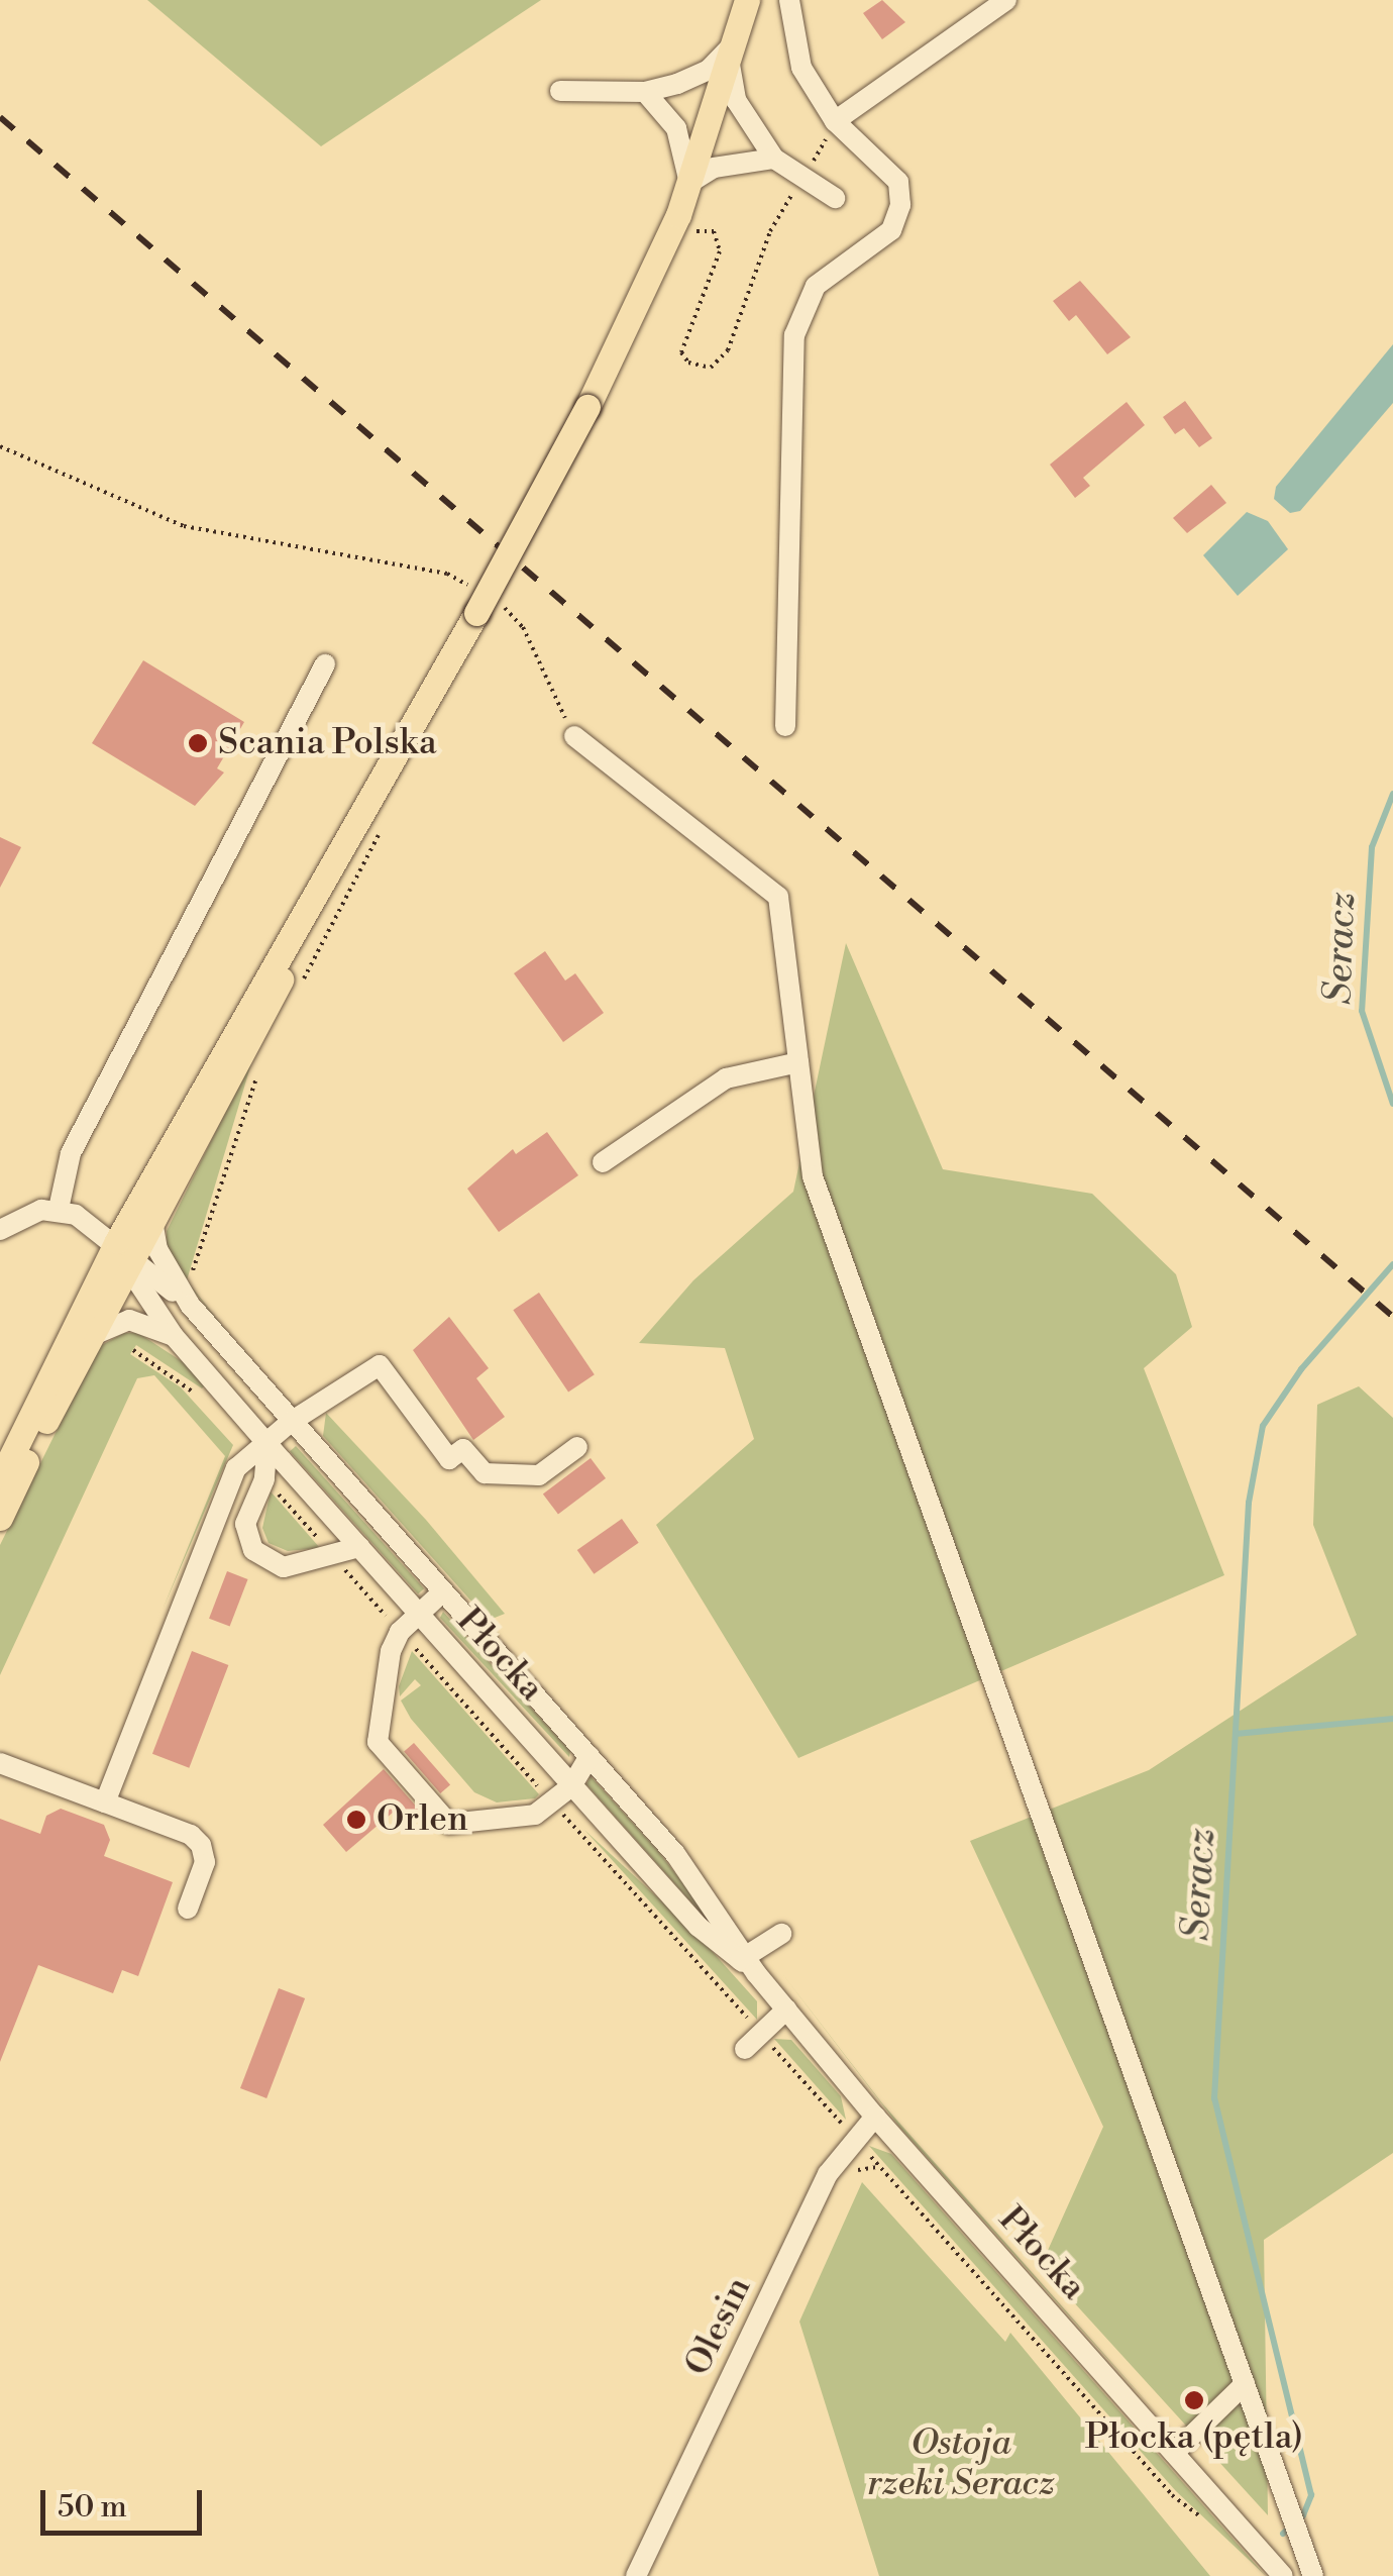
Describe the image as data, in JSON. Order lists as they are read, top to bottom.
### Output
{
  "streets": {
    "street": ["Płocka", "Olesin"]
  },
  "crossings": [
    ["Płocka", "Olesin"]
  ],
  "water": ["Seracz"],
  "parks": ["Ostoja rzeki Seracz"],
  "places": ["Scania Polska", "Orlen", "Płocka (pętla)"],
  "scale_bar": "50 m"
}
